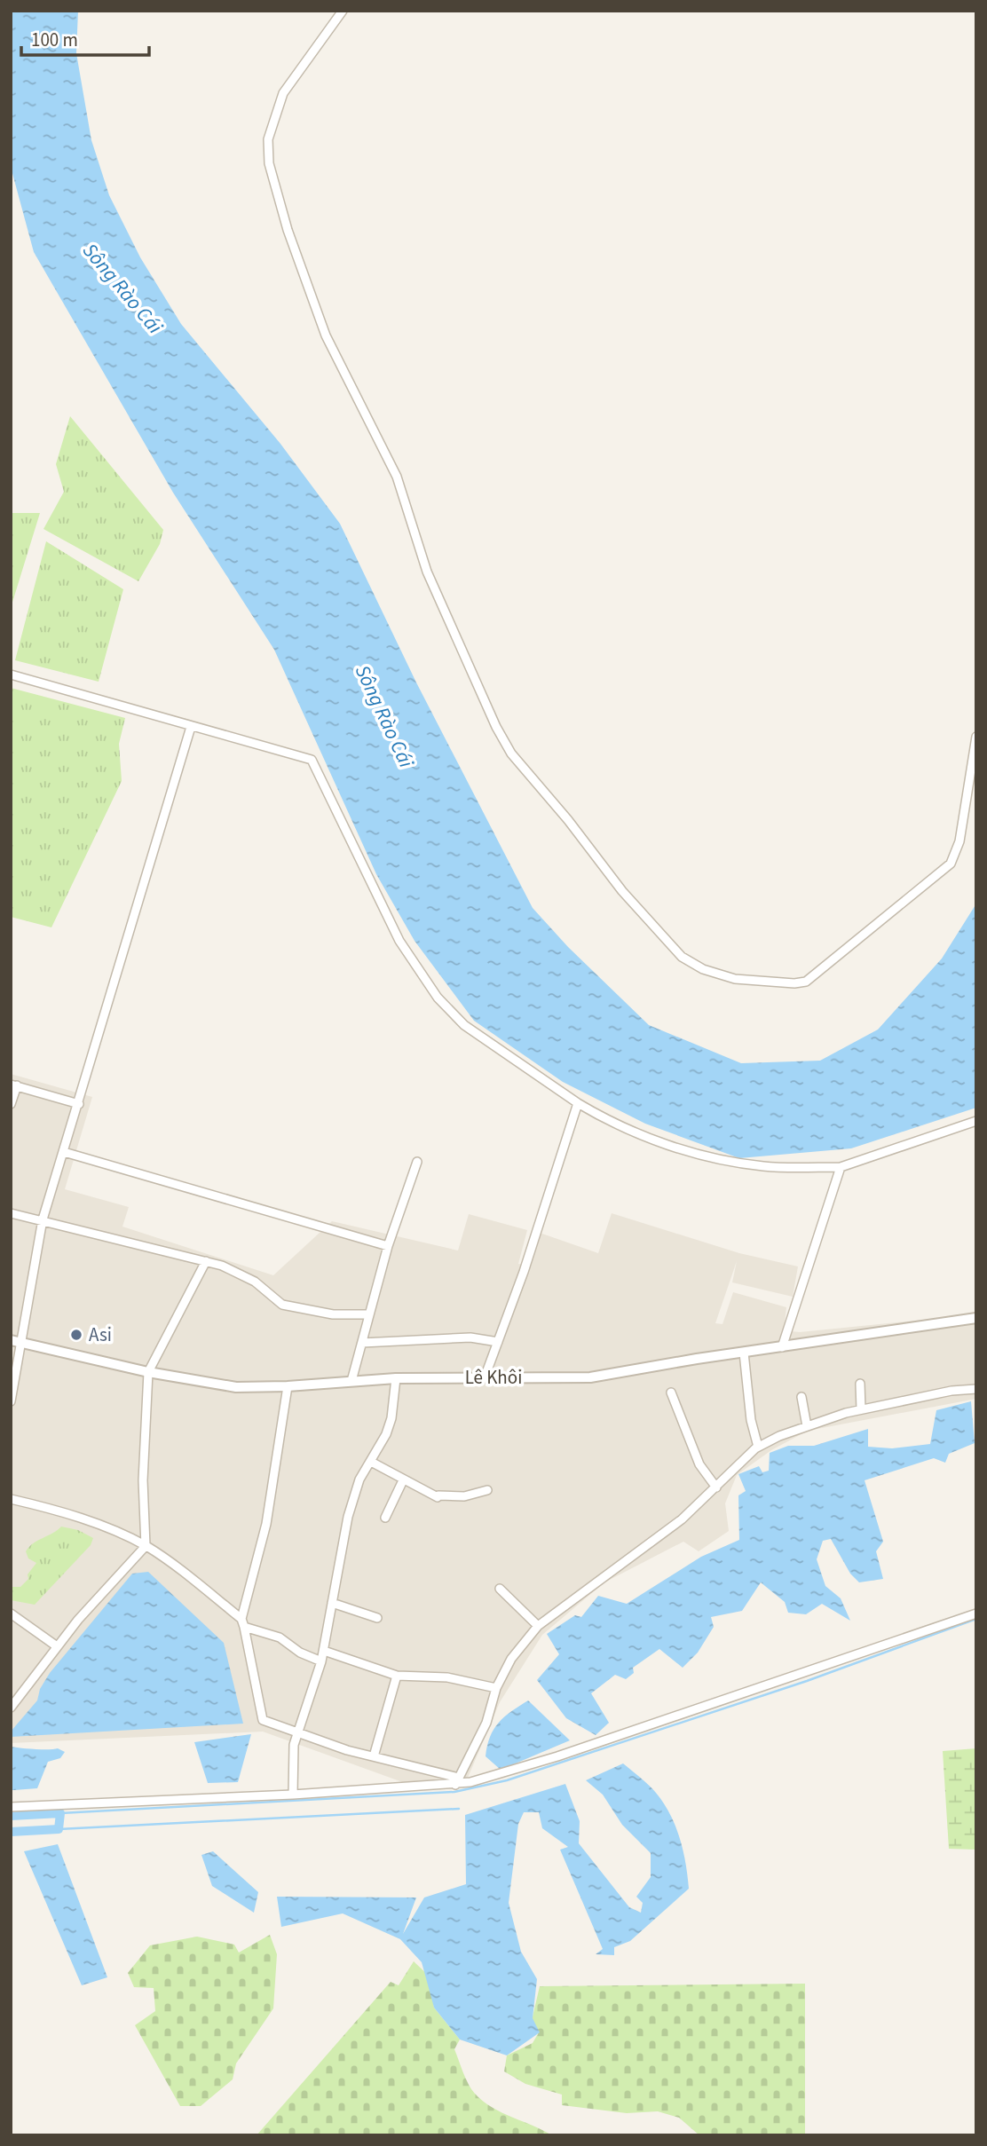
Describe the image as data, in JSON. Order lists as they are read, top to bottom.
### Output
{
  "streets": {
    "street": ["Lê Khôi"]
  },
  "water": ["Sông Rào Cái"],
  "places": ["Asi"],
  "scale_bar": "100 m"
}
